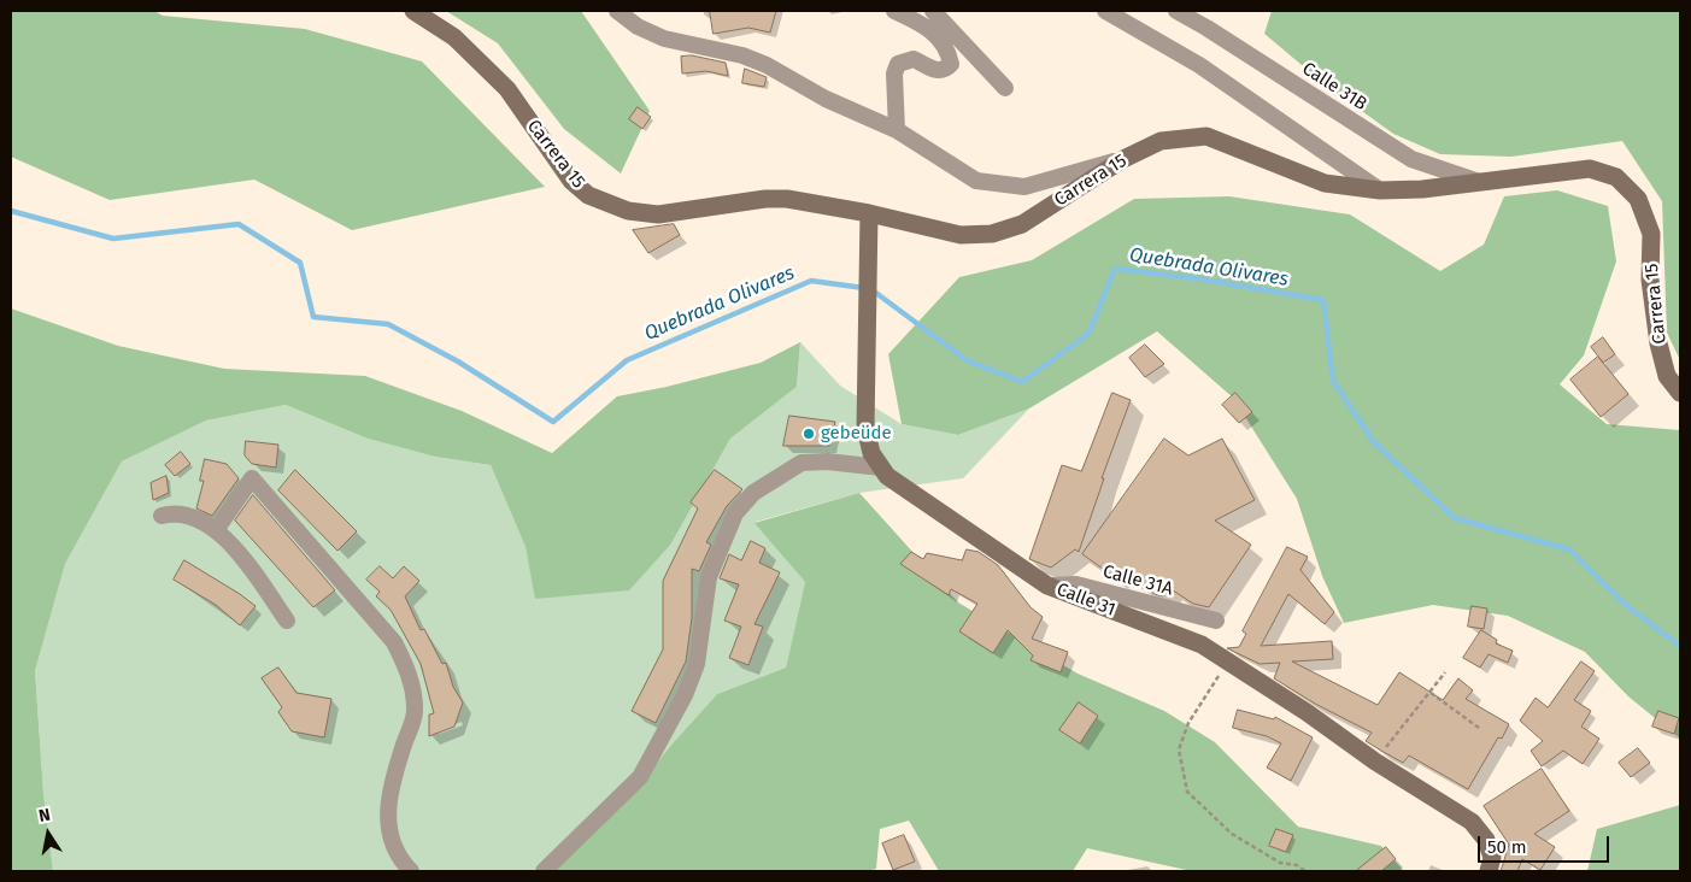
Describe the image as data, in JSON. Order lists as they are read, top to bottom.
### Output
{
  "streets": {
    "main road": ["Carrera 15", "Calle 31"],
    "street": ["Calle 31B", "Calle 31A"]
  },
  "crossings": [
    ["Calle 31B", "Carrera 15"],
    ["Carrera 15", "Calle 31"],
    ["Calle 31A", "Calle 31"]
  ],
  "water": ["Quebrada Olivares"],
  "places": ["gebeüde"],
  "scale_bar": "50 m",
  "north": "top"
}
